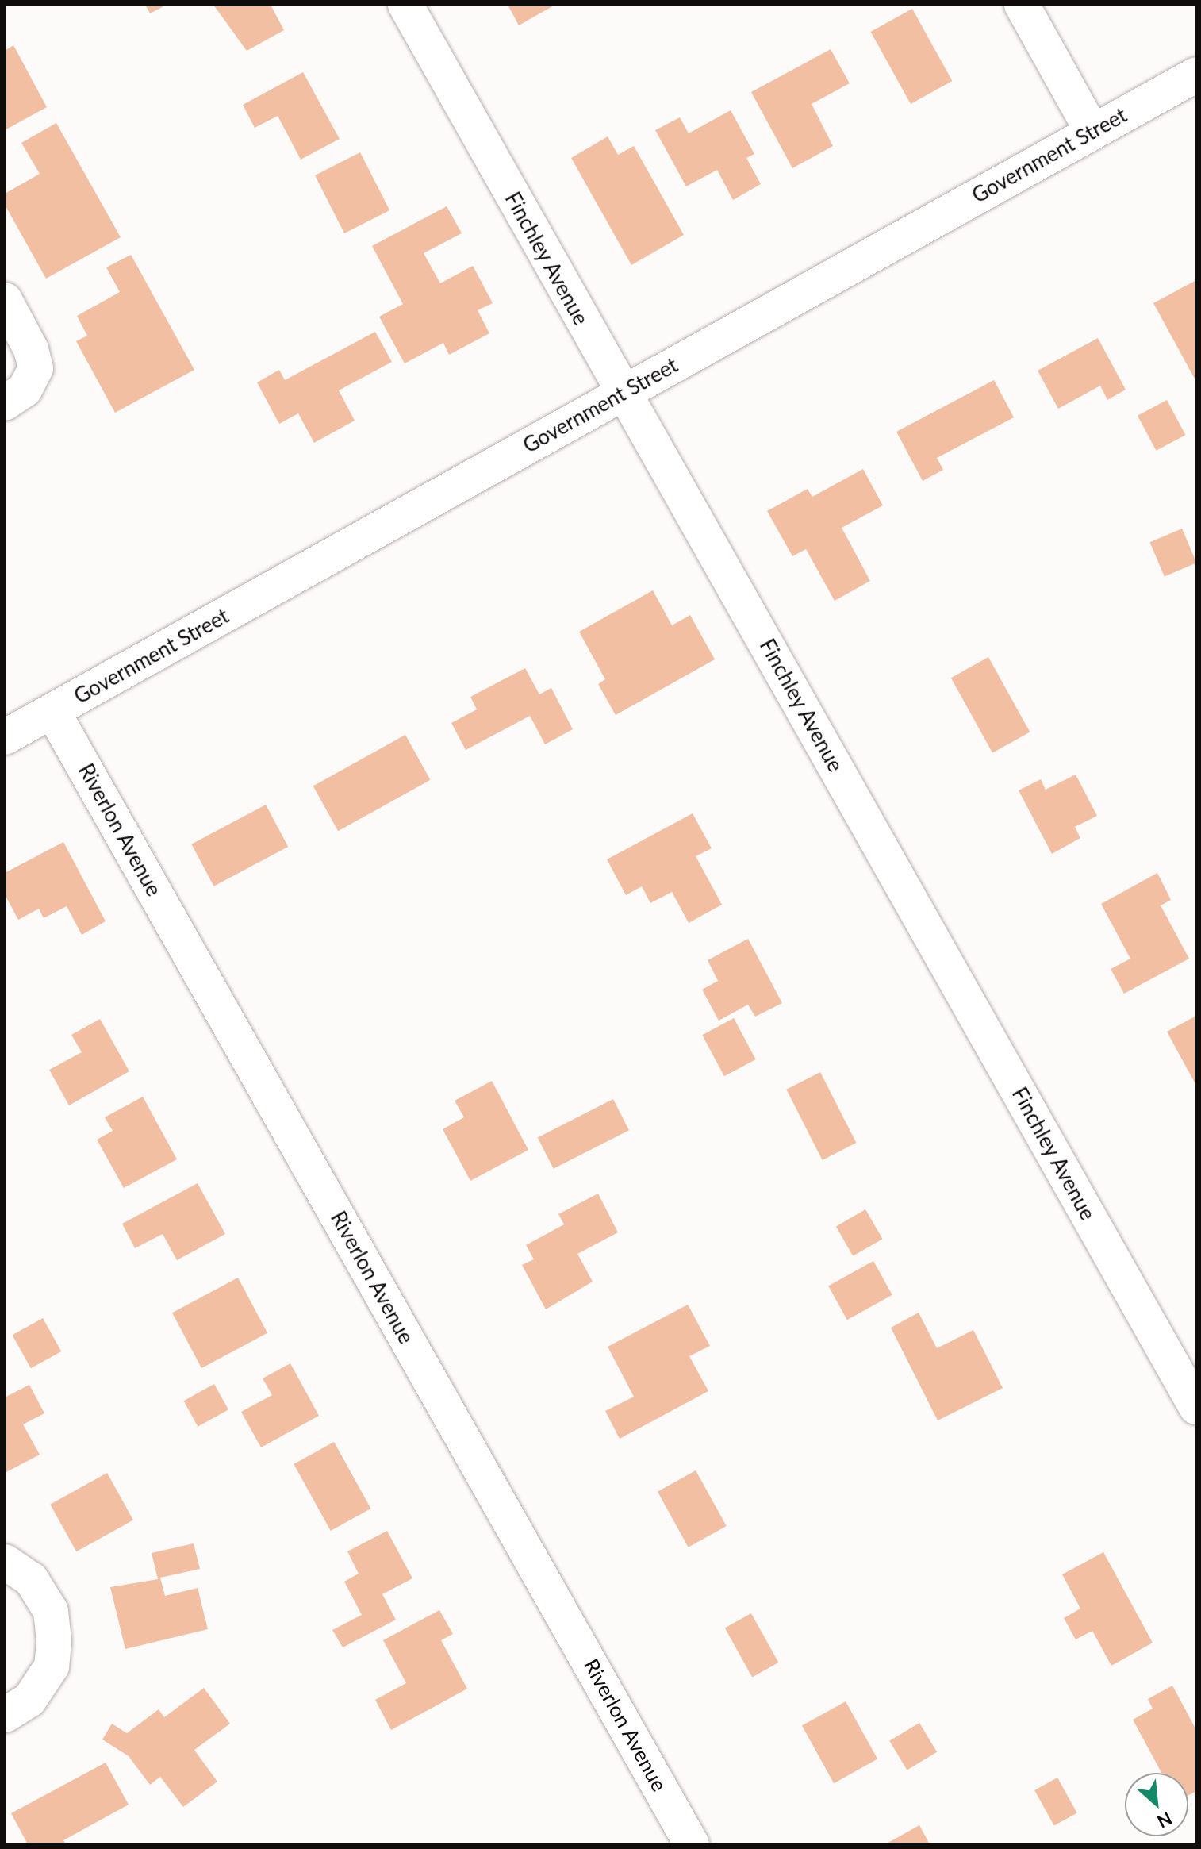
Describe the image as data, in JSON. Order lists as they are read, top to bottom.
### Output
{
  "streets": {
    "street": ["Government Street", "Finchley Avenue", "Riverlon Avenue"]
  },
  "crossings": [
    ["Government Street", "Finchley Avenue"],
    ["Government Street", "Riverlon Avenue"]
  ],
  "north": "bottom right"
}
